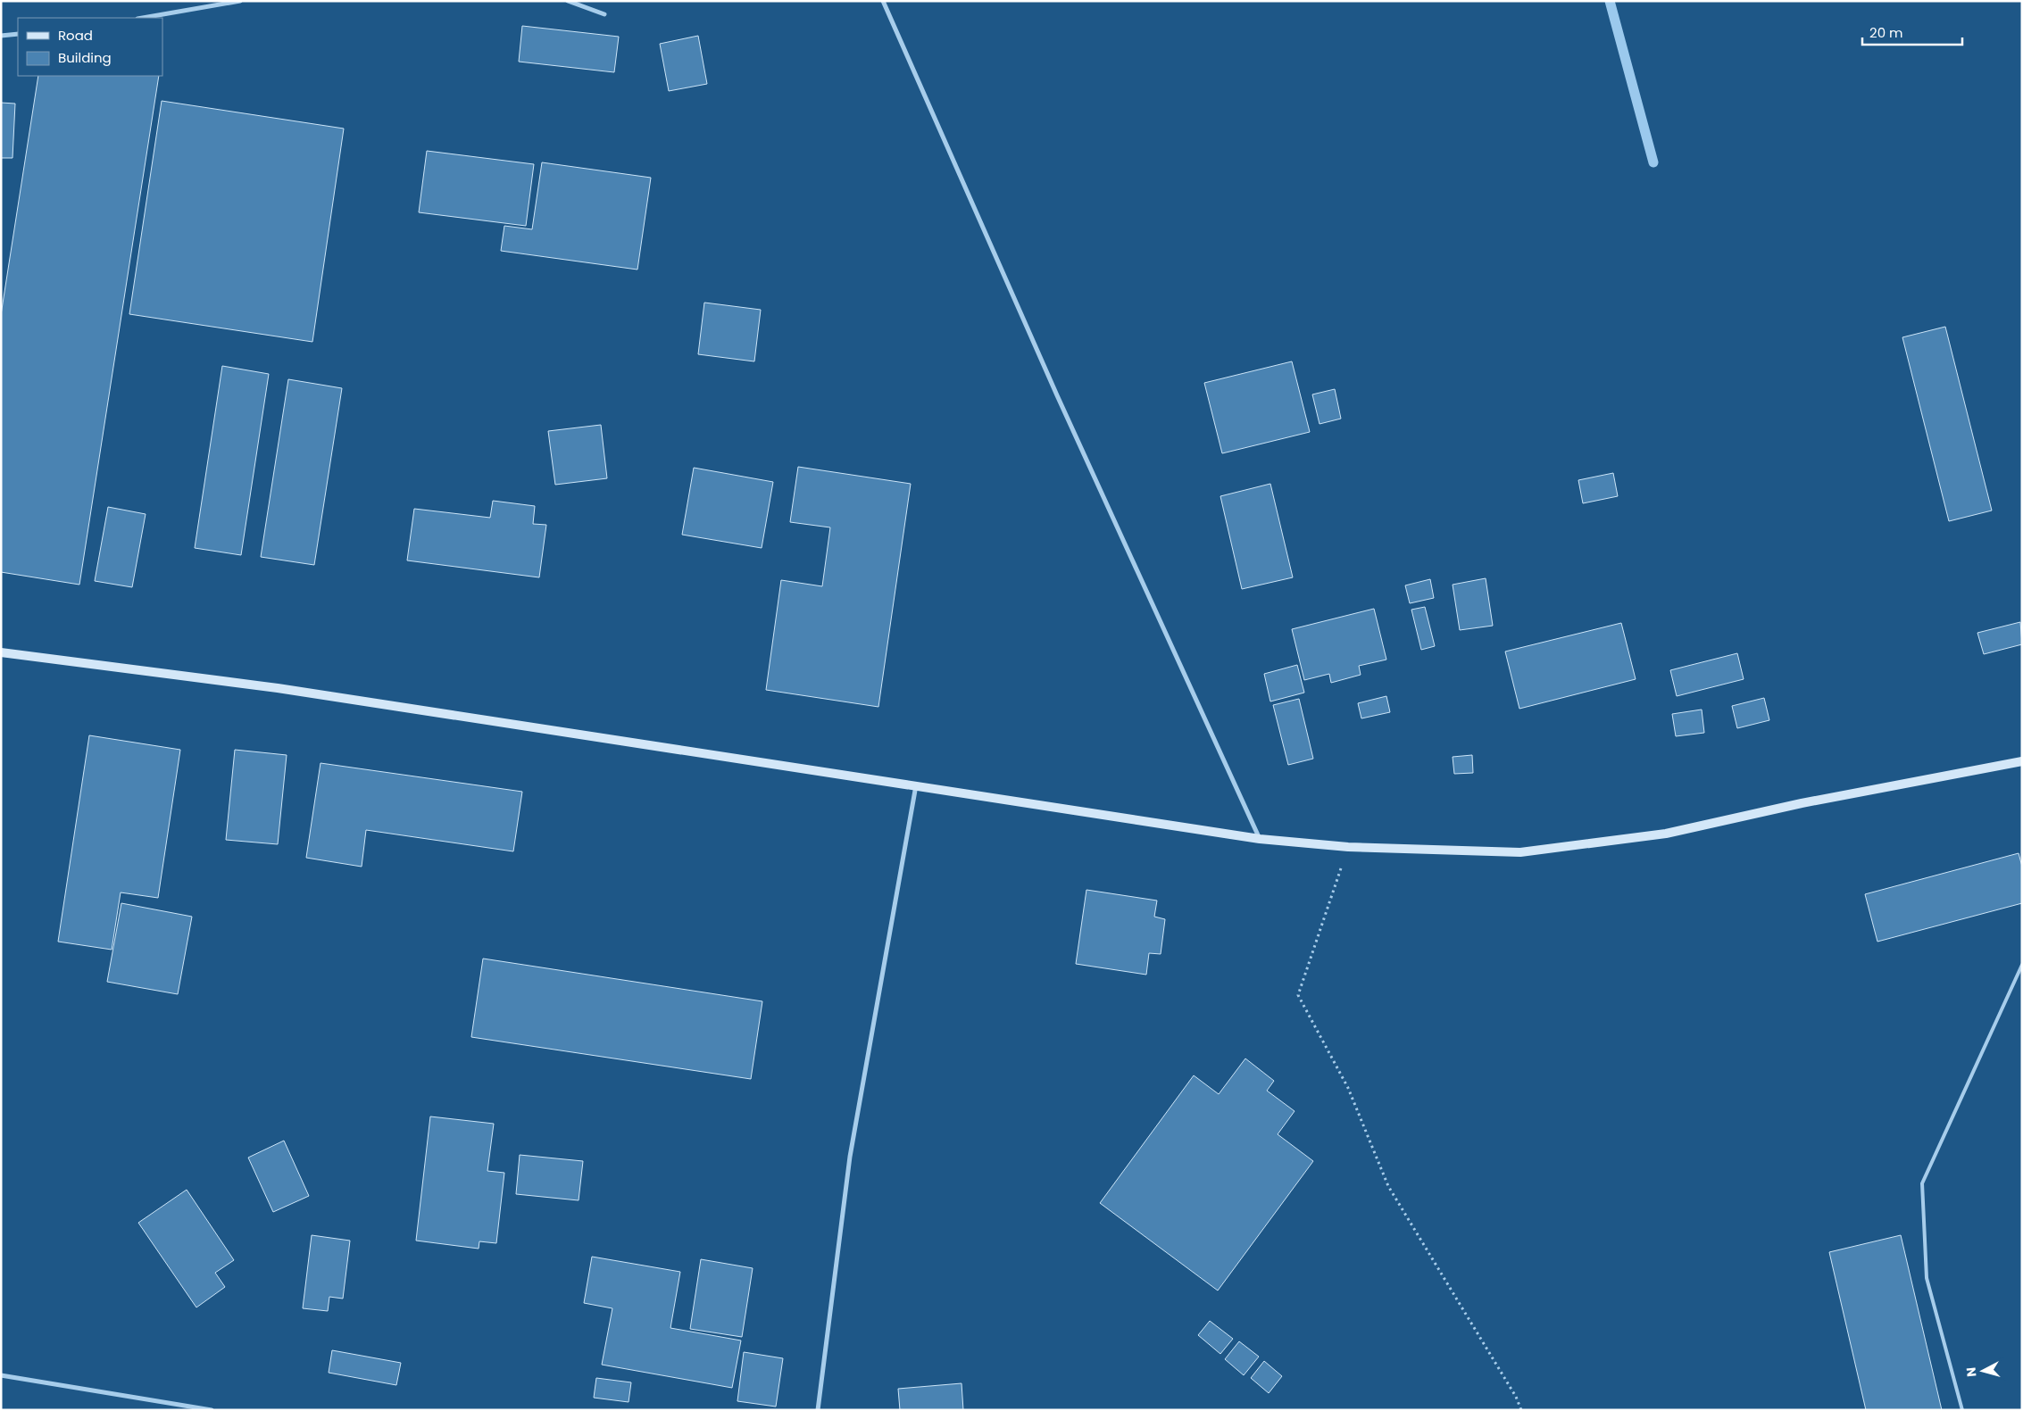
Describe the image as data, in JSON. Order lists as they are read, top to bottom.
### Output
{
  "legend": ["Road", "Building"],
  "scale_bar": "20 m",
  "north": "left"
}
